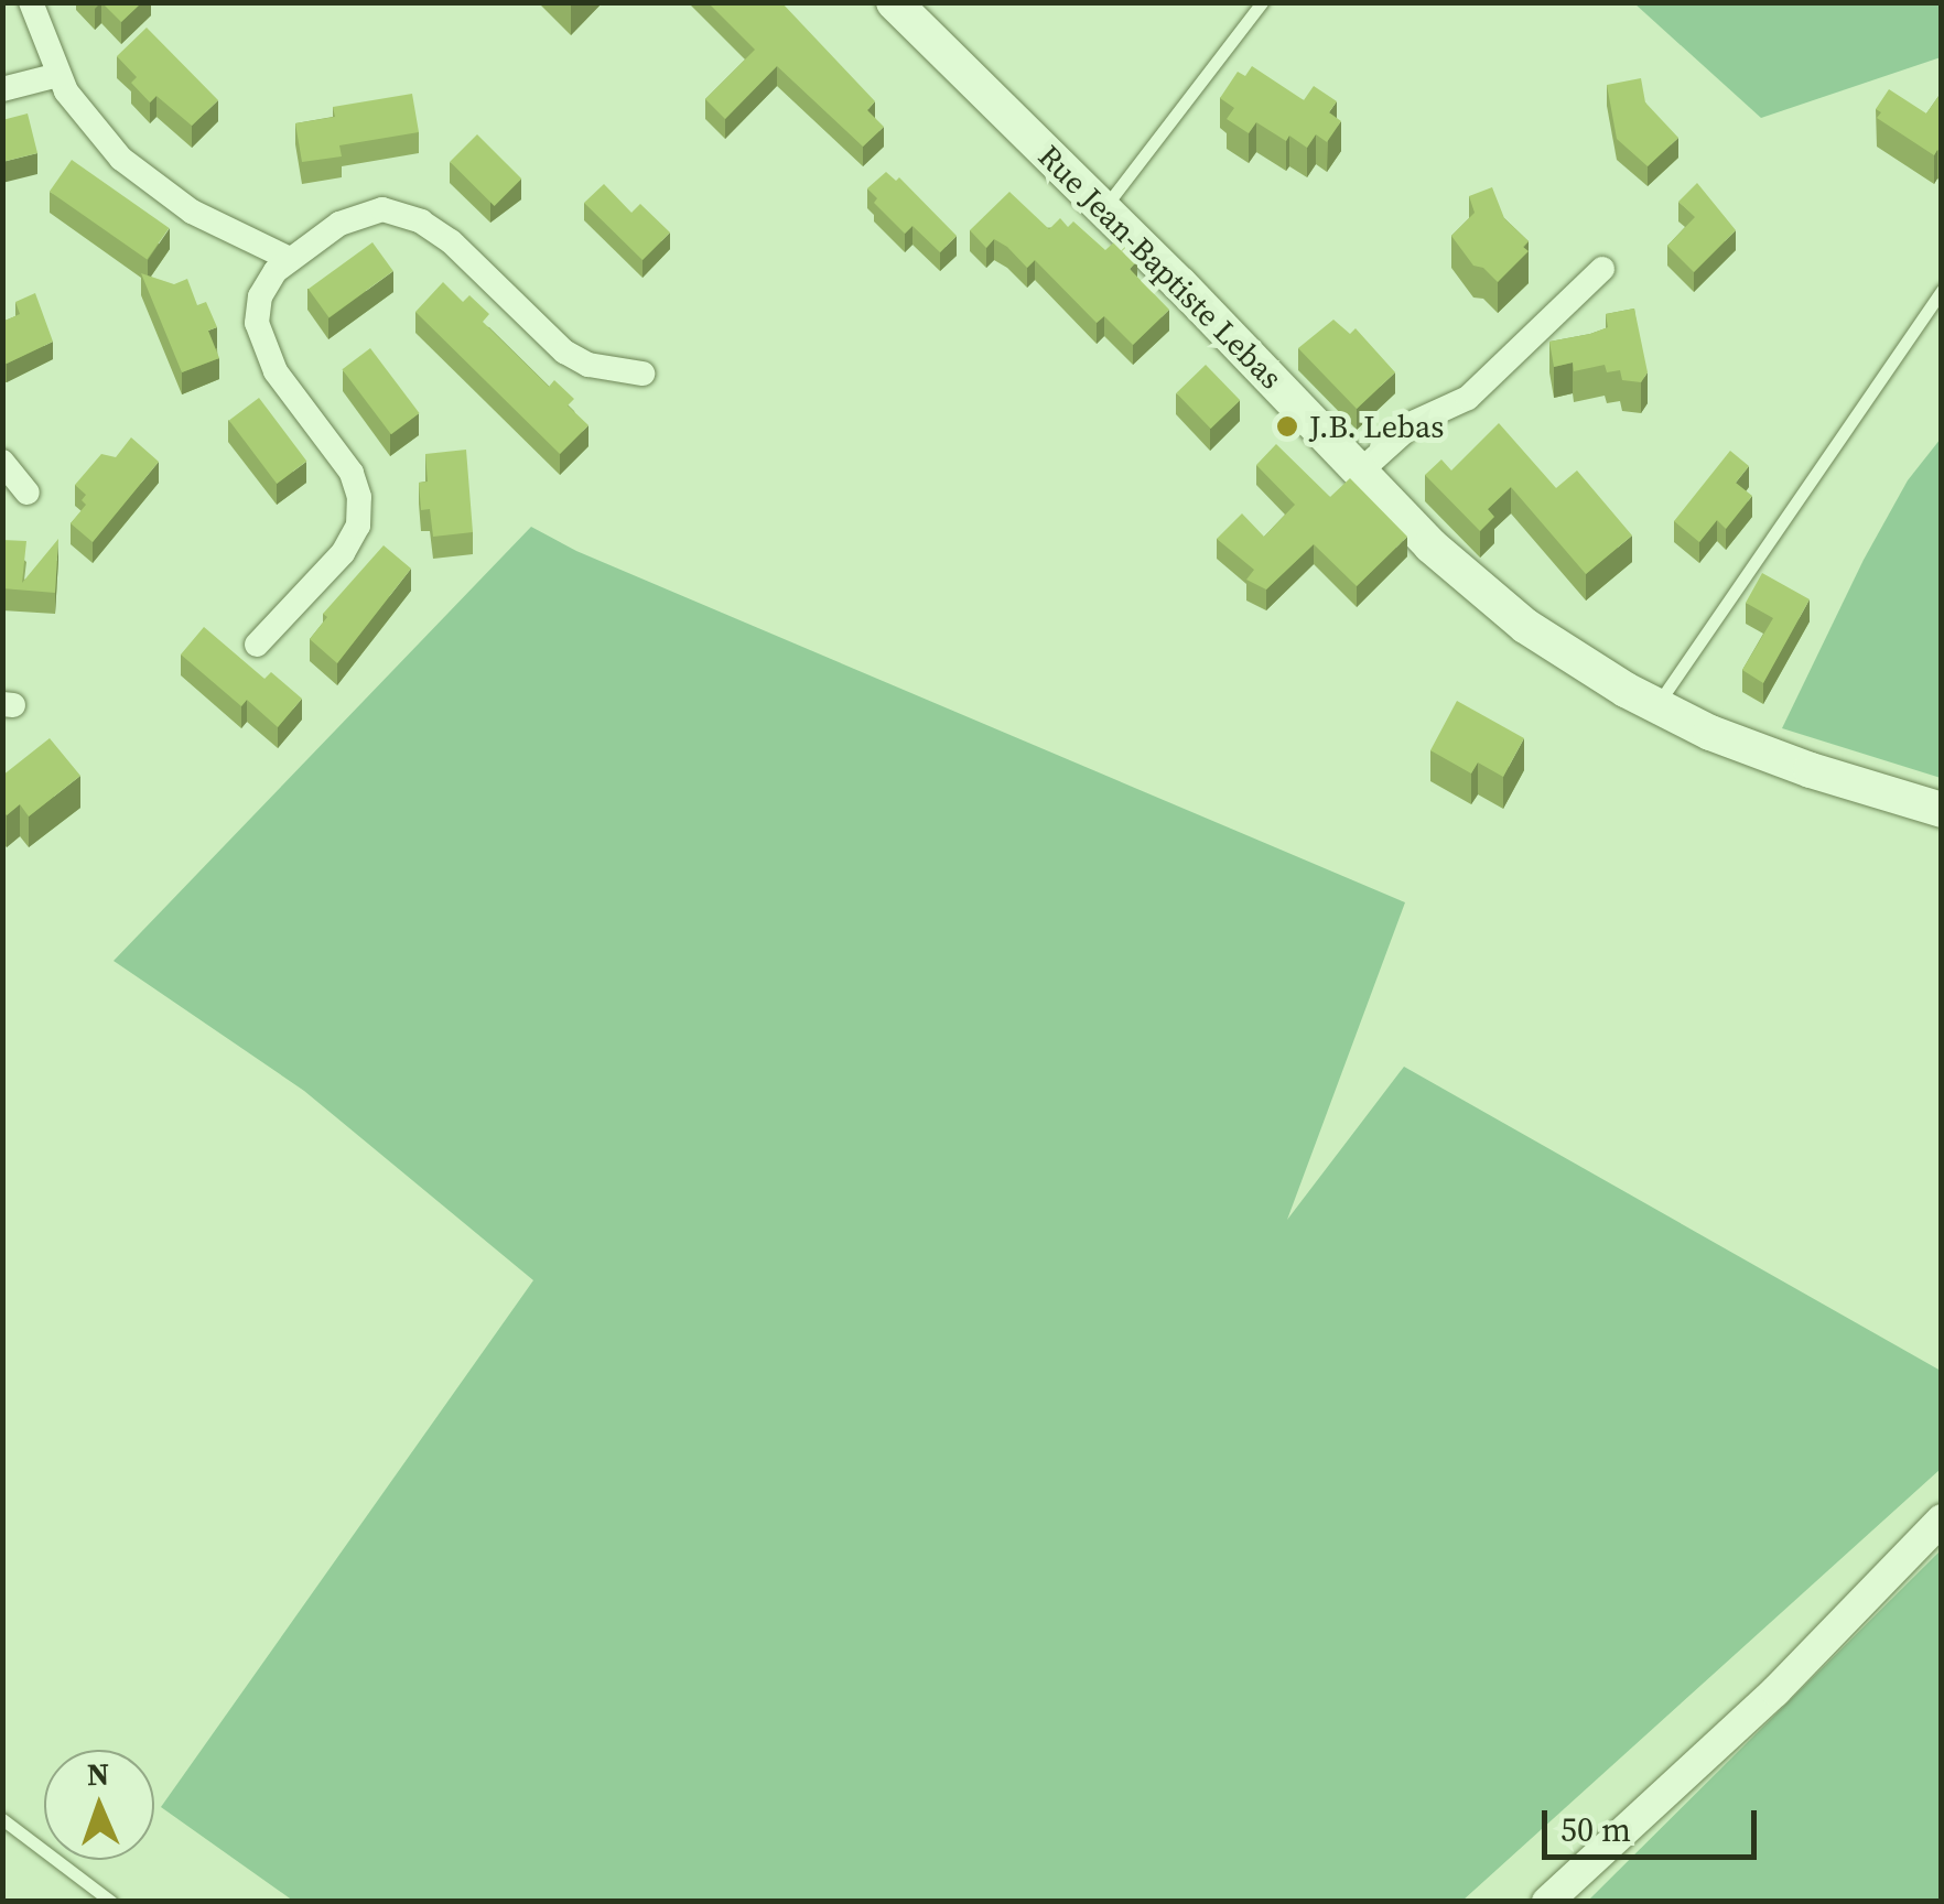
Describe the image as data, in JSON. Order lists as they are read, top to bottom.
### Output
{
  "streets": {
    "main road": ["Rue Jean-Baptiste Lebas"]
  },
  "places": ["J.B. Lebas"],
  "scale_bar": "50 m",
  "north": "top"
}
